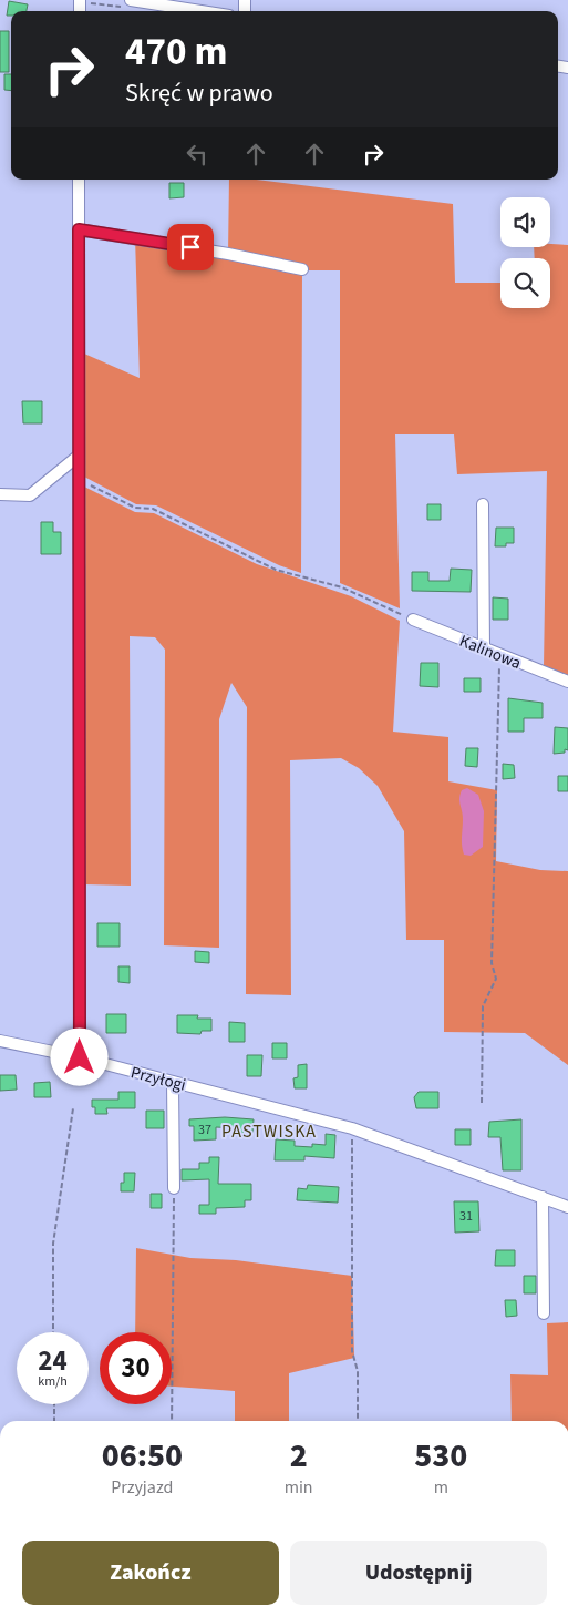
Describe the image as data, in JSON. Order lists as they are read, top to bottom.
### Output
{
  "streets": {
    "street": ["Kalinowa", "Przyłogi"]
  },
  "districts": ["PASTWISKA"],
  "house_numbers": ["37", "31"],
  "page": {
    "turn": ["470 m", "Skręć w prawo"],
    "speed": "24 km/h",
    "limit": "30",
    "eta": [
      "06:50",
      "Przyjazd",
      "2",
      "min",
      "530",
      "m"
    ],
    "buttons": ["Zakończ", "Udostępnij"]
  }
}
